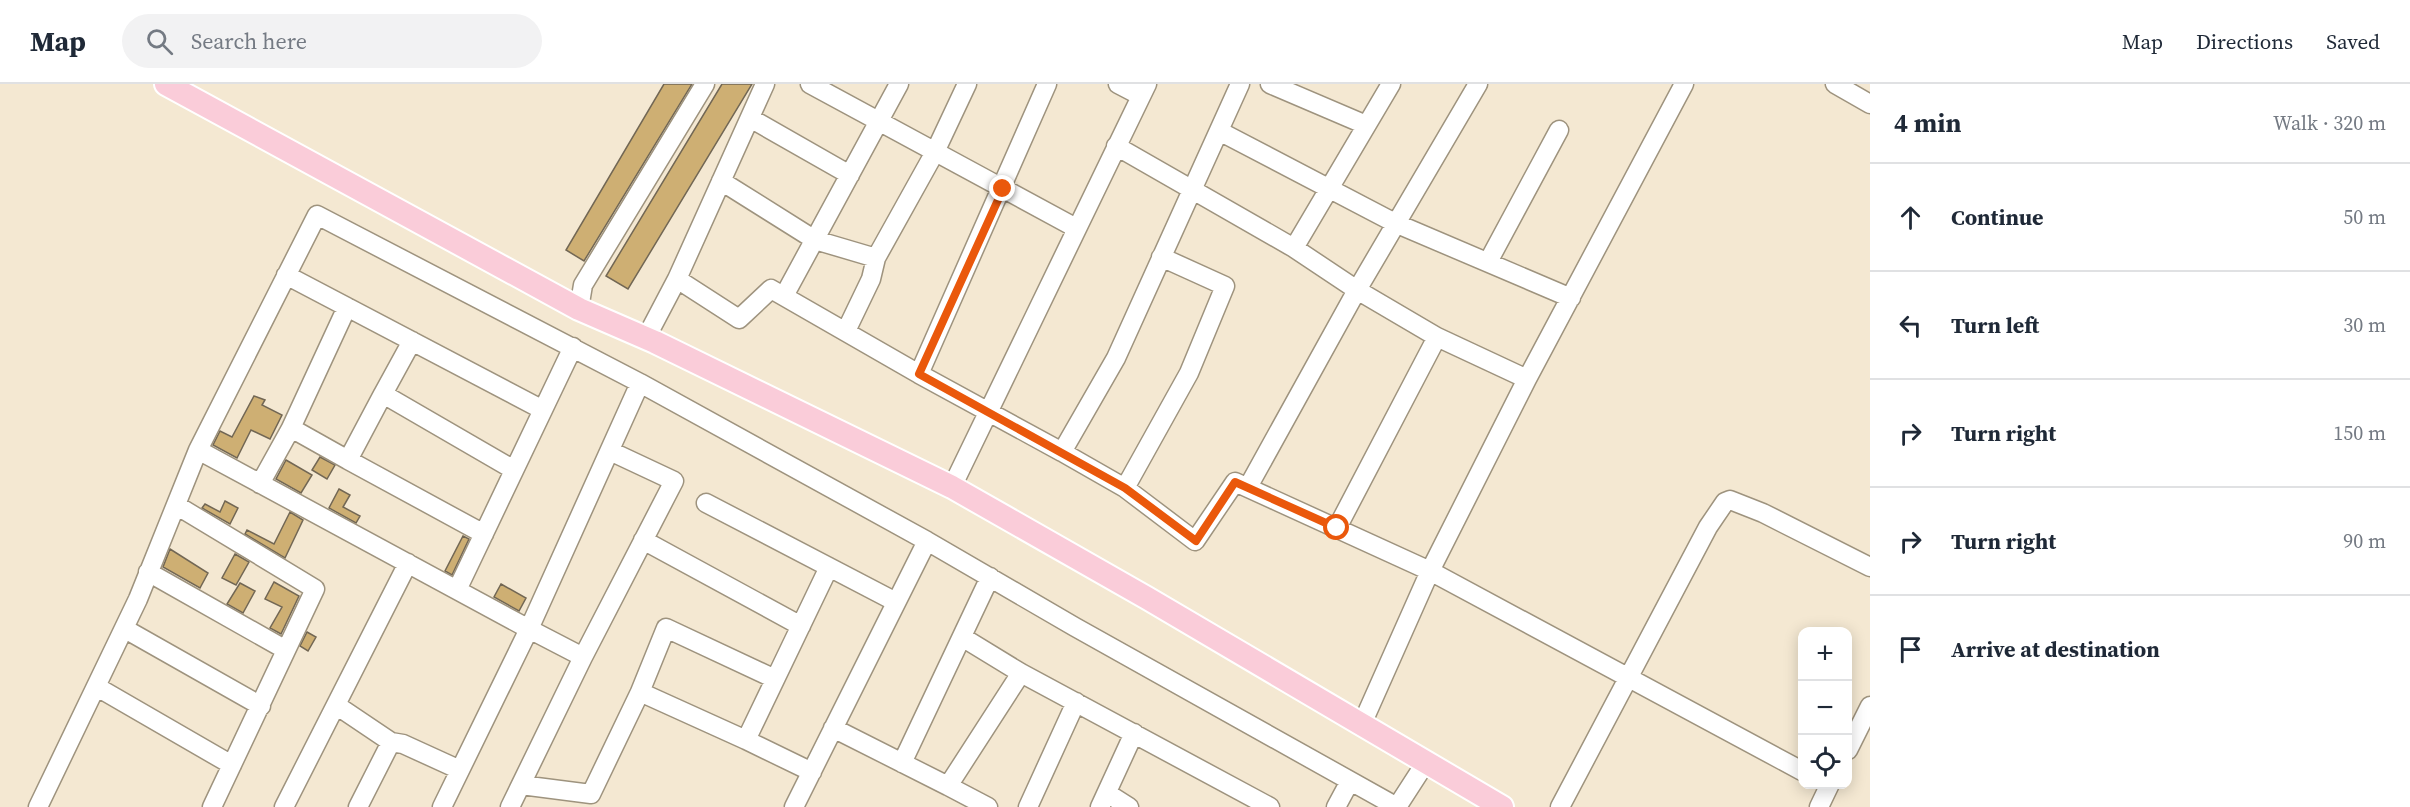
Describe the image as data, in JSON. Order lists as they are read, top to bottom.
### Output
{
  "page": {
    "header": "Map",
    "search": "Search here",
    "nav": ["Map", "Directions", "Saved"],
    "heading": ["4 min", "Walk · 320 m"],
    "list": [
      ["Continue", "50 m"],
      ["Turn left", "30 m"],
      ["Turn right", "150 m"],
      ["Turn right", "90 m"],
      "Arrive at destination"
    ],
    "map_buttons": ["+", "−"]
  }
}
